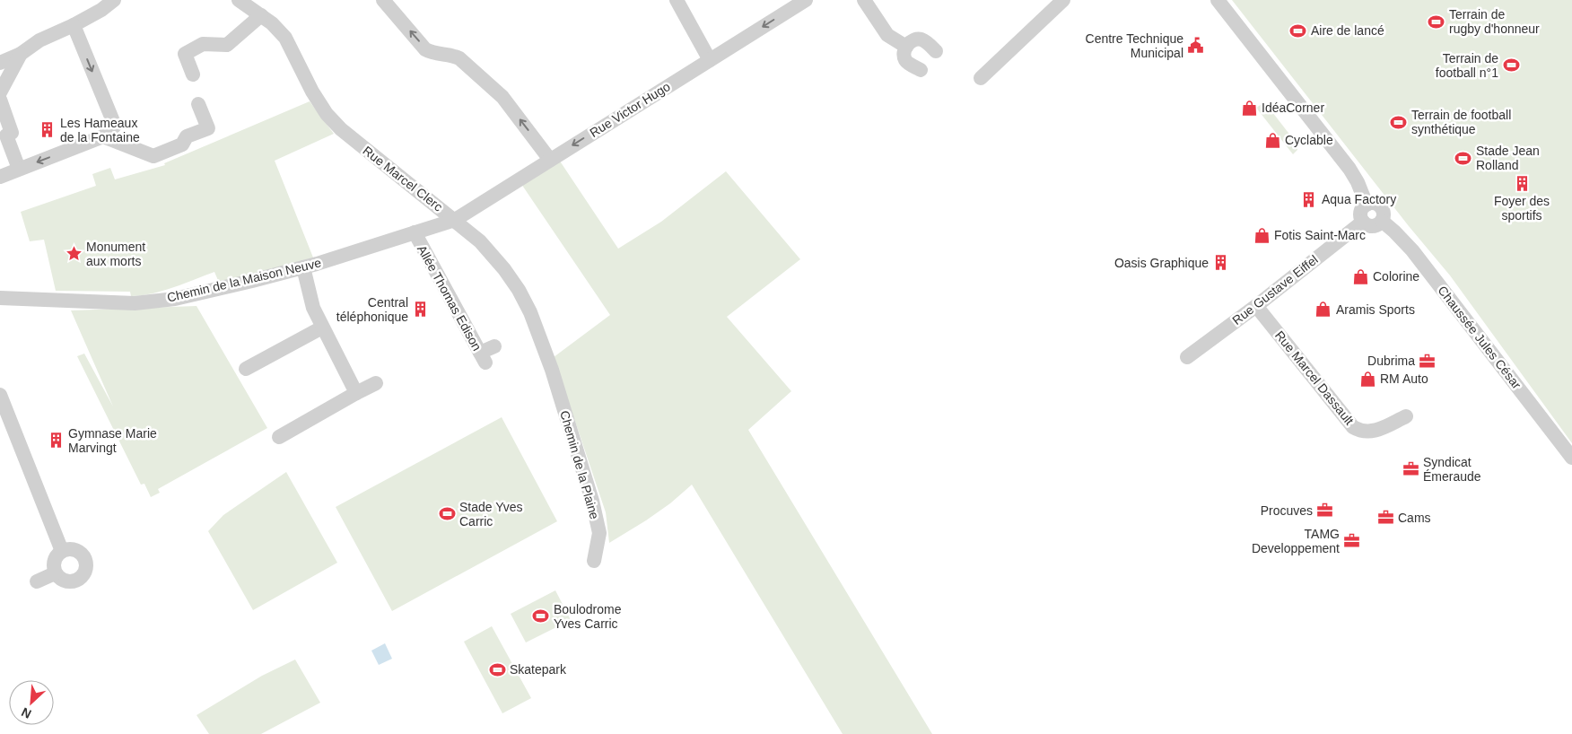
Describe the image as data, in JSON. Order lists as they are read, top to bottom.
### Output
{
  "streets": {
    "street": [
      "Rue Victor Hugo",
      "Rue Marcel Clerc",
      "Chemin de la Maison Neuve",
      "Rue Gustave Eiffel",
      "Allée Thomas Edison",
      "Chaussée Jules César",
      "Rue Marcel Dassault",
      "Chemin de la Plaine"
    ]
  },
  "crossings": [
    ["Rue Victor Hugo", "Rue Marcel Clerc"],
    ["Rue Victor Hugo", "Chemin de la Maison Neuve"],
    ["Rue Marcel Clerc", "Chemin de la Maison Neuve"],
    ["Rue Marcel Clerc", "Chemin de la Plaine"],
    ["Chemin de la Maison Neuve", "Allée Thomas Edison"],
    ["Rue Gustave Eiffel", "Chaussée Jules César"],
    ["Rue Gustave Eiffel", "Rue Marcel Dassault"]
  ],
  "one_way": ["Rue Victor Hugo"],
  "places": {
    "sports": [
      "Terrain de rugby d'honneur",
      "Aire de lancé",
      "Terrain de football n°1",
      "Terrain de football synthétique",
      "Stade Jean Rolland",
      "Stade Yves Carric",
      "Boulodrome Yves Carric",
      "Skatepark"
    ],
    "public building": ["Centre Technique Municipal"],
    "shop": [
      "IdéaCorner",
      "Cyclable",
      "Fotis Saint-Marc",
      "Colorine",
      "Aramis Sports",
      "RM Auto"
    ],
    "building": [
      "Les Hameaux de la Fontaine",
      "Foyer des sportifs",
      "Aqua Factory",
      "Oasis Graphique",
      "Central téléphonique",
      "Gymnase Marie Marvingt"
    ],
    "place": ["Monument aux morts"],
    "office": [
      "Dubrima",
      "Syndicat Émeraude",
      "Procuves",
      "Cams",
      "TAMG Developpement"
    ]
  },
  "north": "bottom left"
}
